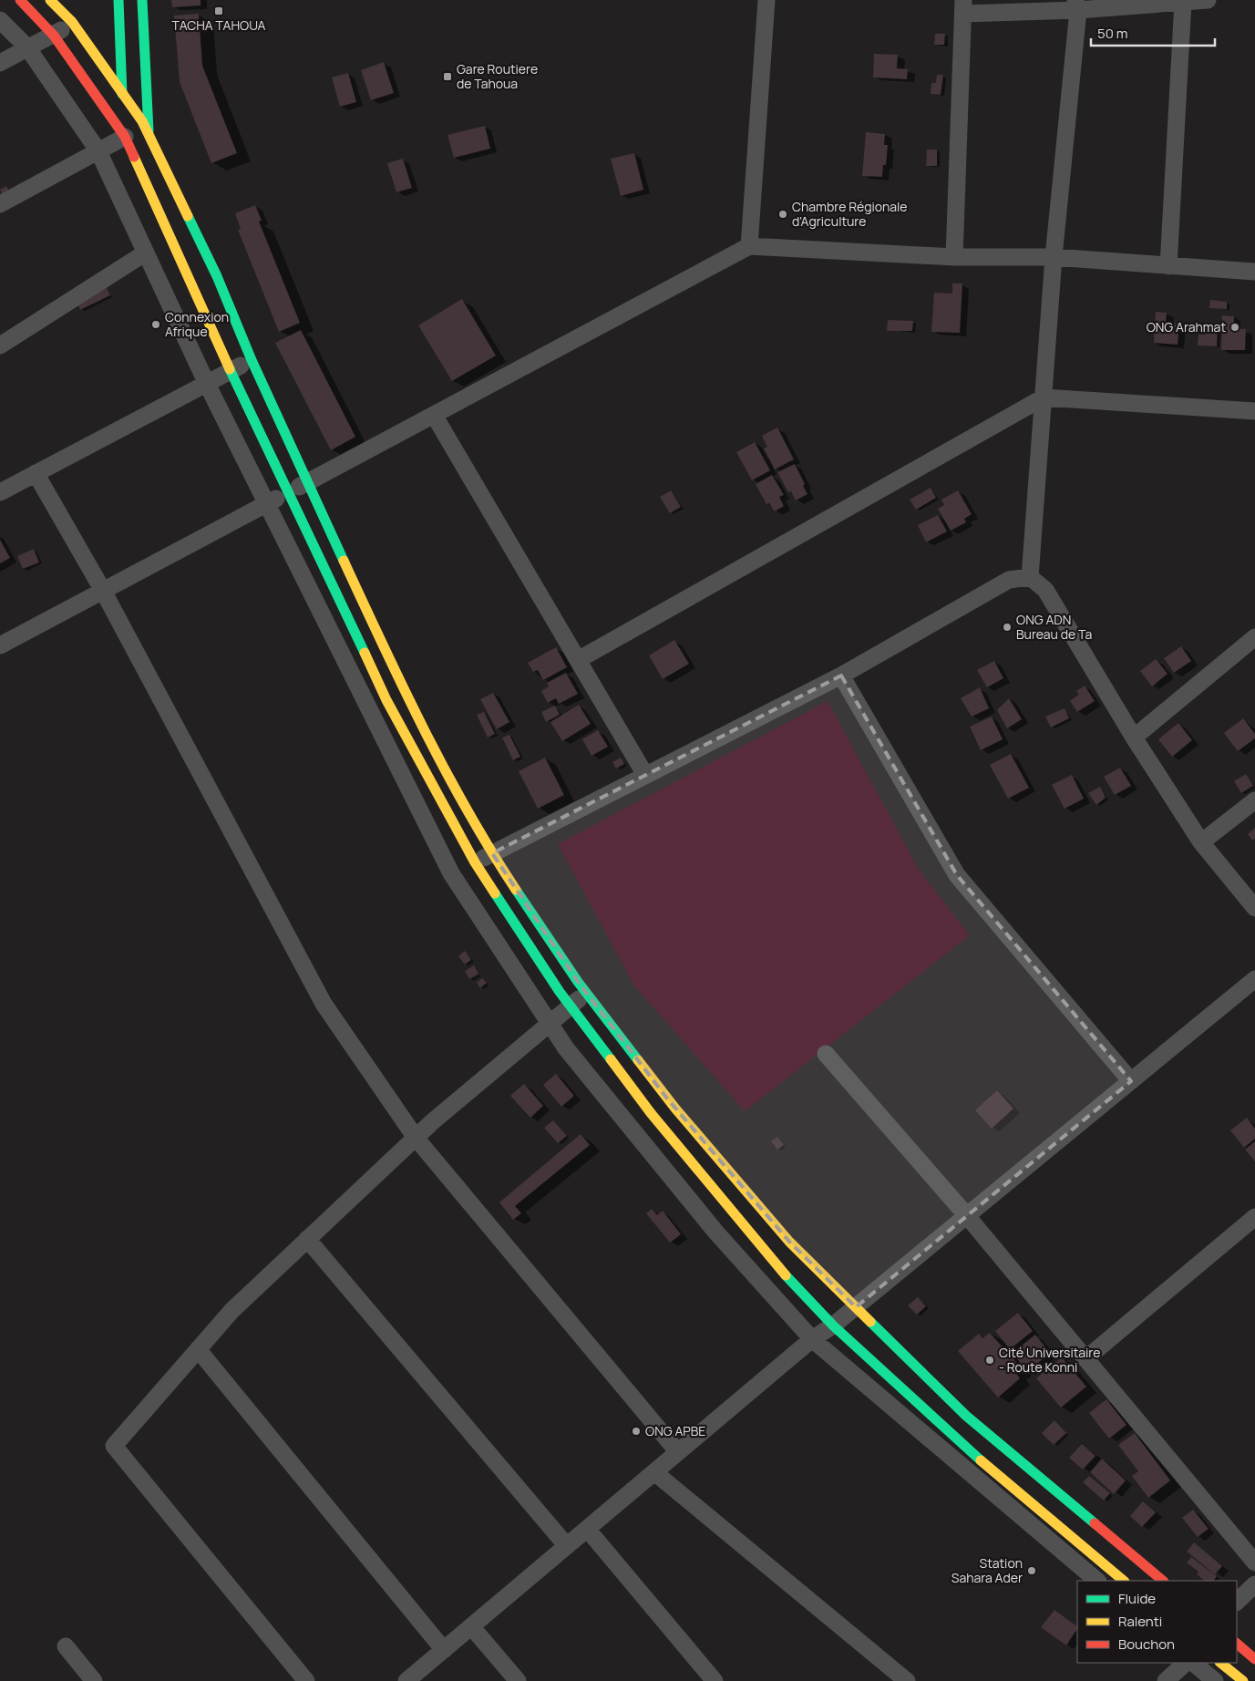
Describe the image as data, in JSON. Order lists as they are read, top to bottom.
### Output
{
  "places": {
    "transit": ["TACHA TAHOUA", "Gare Routiere de Tahoua"],
    "other": [
      "Chambre Régionale d'Agriculture",
      "Connexion Afrique",
      "ONG Arahmat",
      "ONG ADN Bureau de Ta",
      "Cité Universitaire - Route Konni",
      "ONG APBE",
      "Station Sahara Ader"
    ]
  },
  "legend": ["Fluide", "Ralenti", "Bouchon"],
  "scale_bar": "50 m"
}
